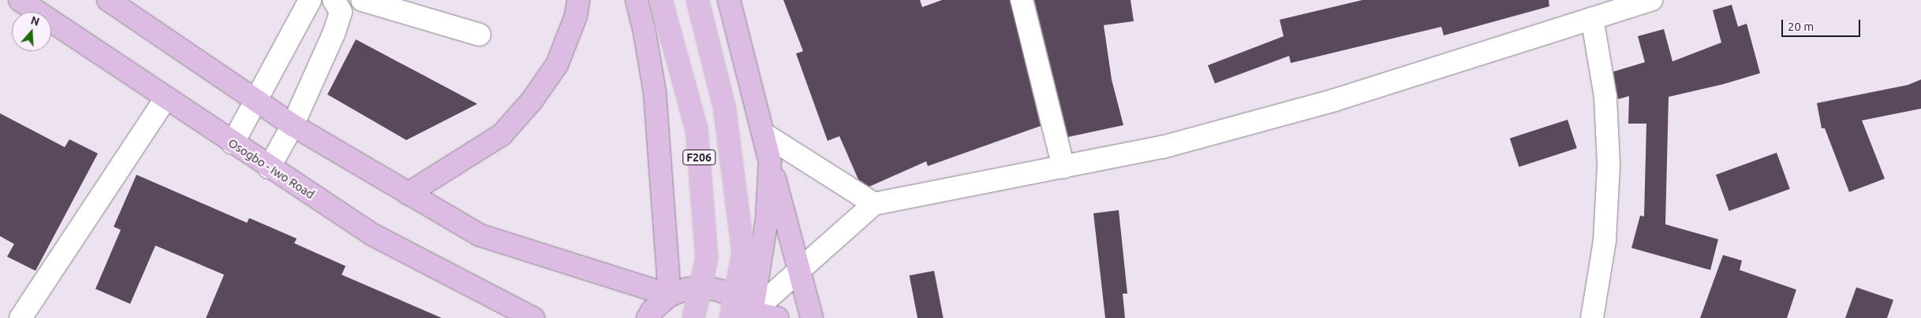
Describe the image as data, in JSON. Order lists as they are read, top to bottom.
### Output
{
  "streets": {
    "main road": ["F206", "Osogbo - Iwo Road"]
  },
  "scale_bar": "20 m",
  "north": "top"
}
